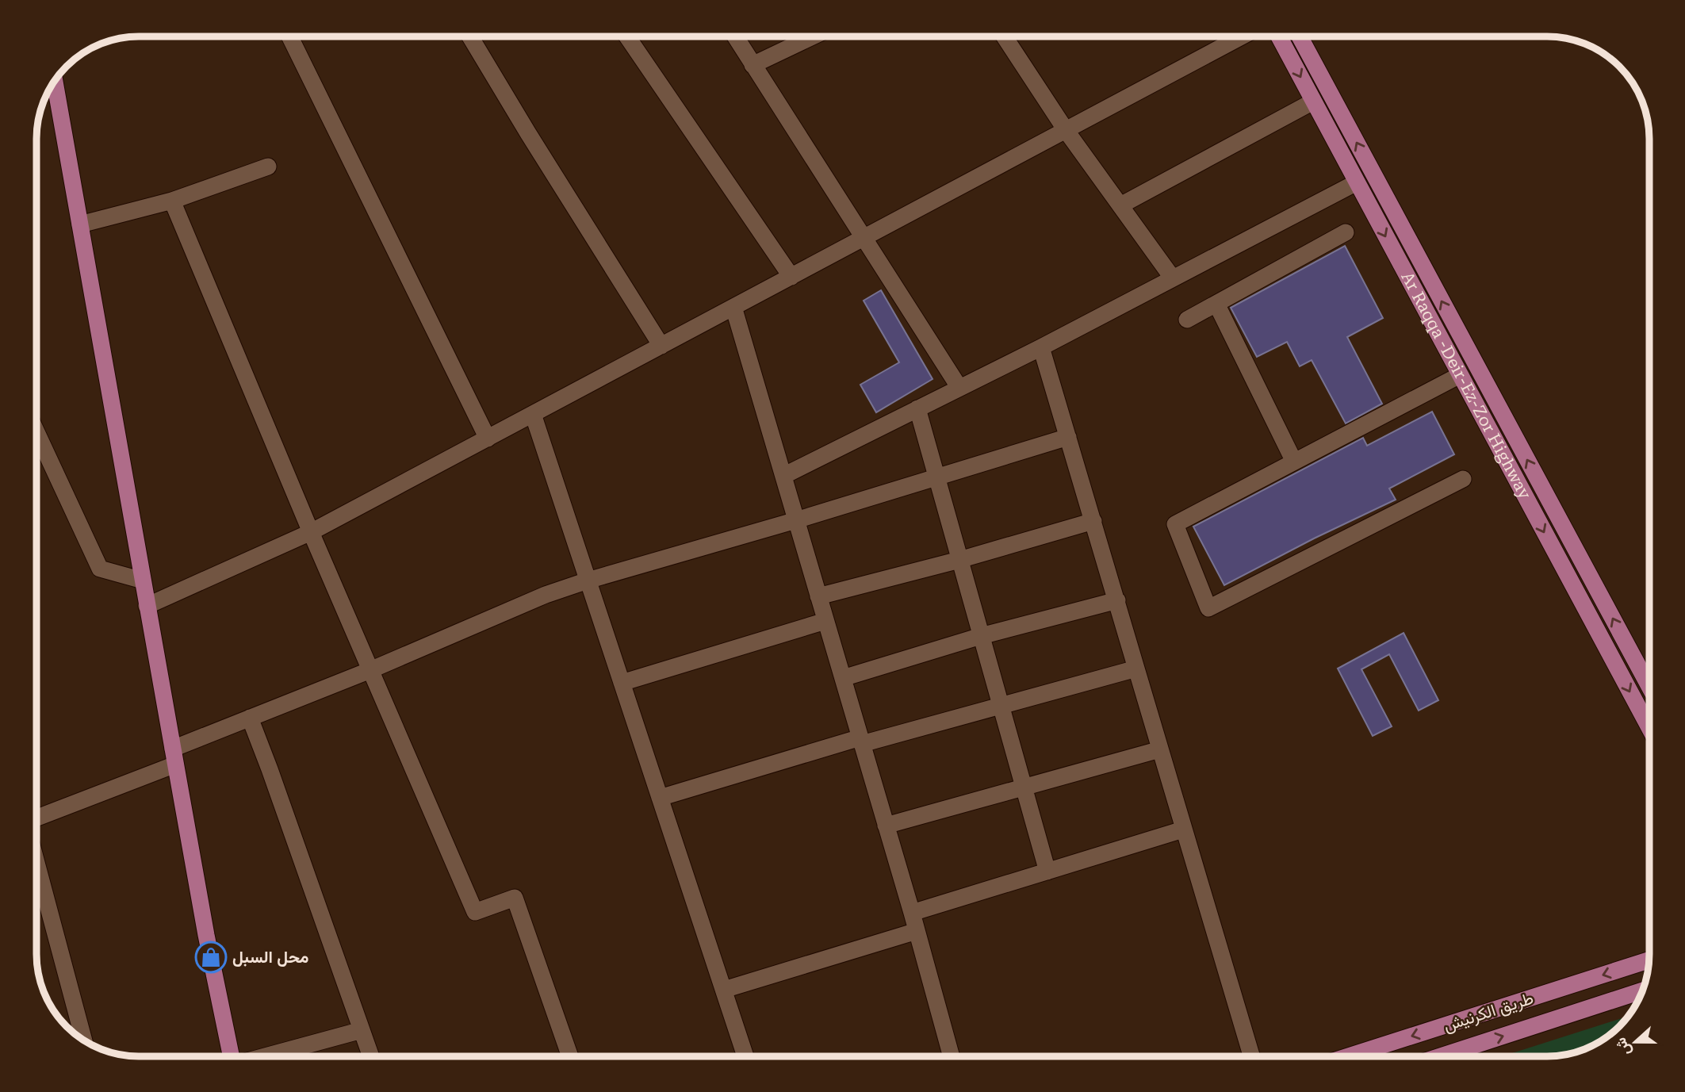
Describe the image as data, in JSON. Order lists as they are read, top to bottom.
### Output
{
  "streets": {
    "main road": ["Ar Raqqa -Deir-Ez-Zor Highway", "طريق الكرنيش"]
  },
  "places": {
    "shop": ["محل السبل"]
  },
  "north": "left"
}
